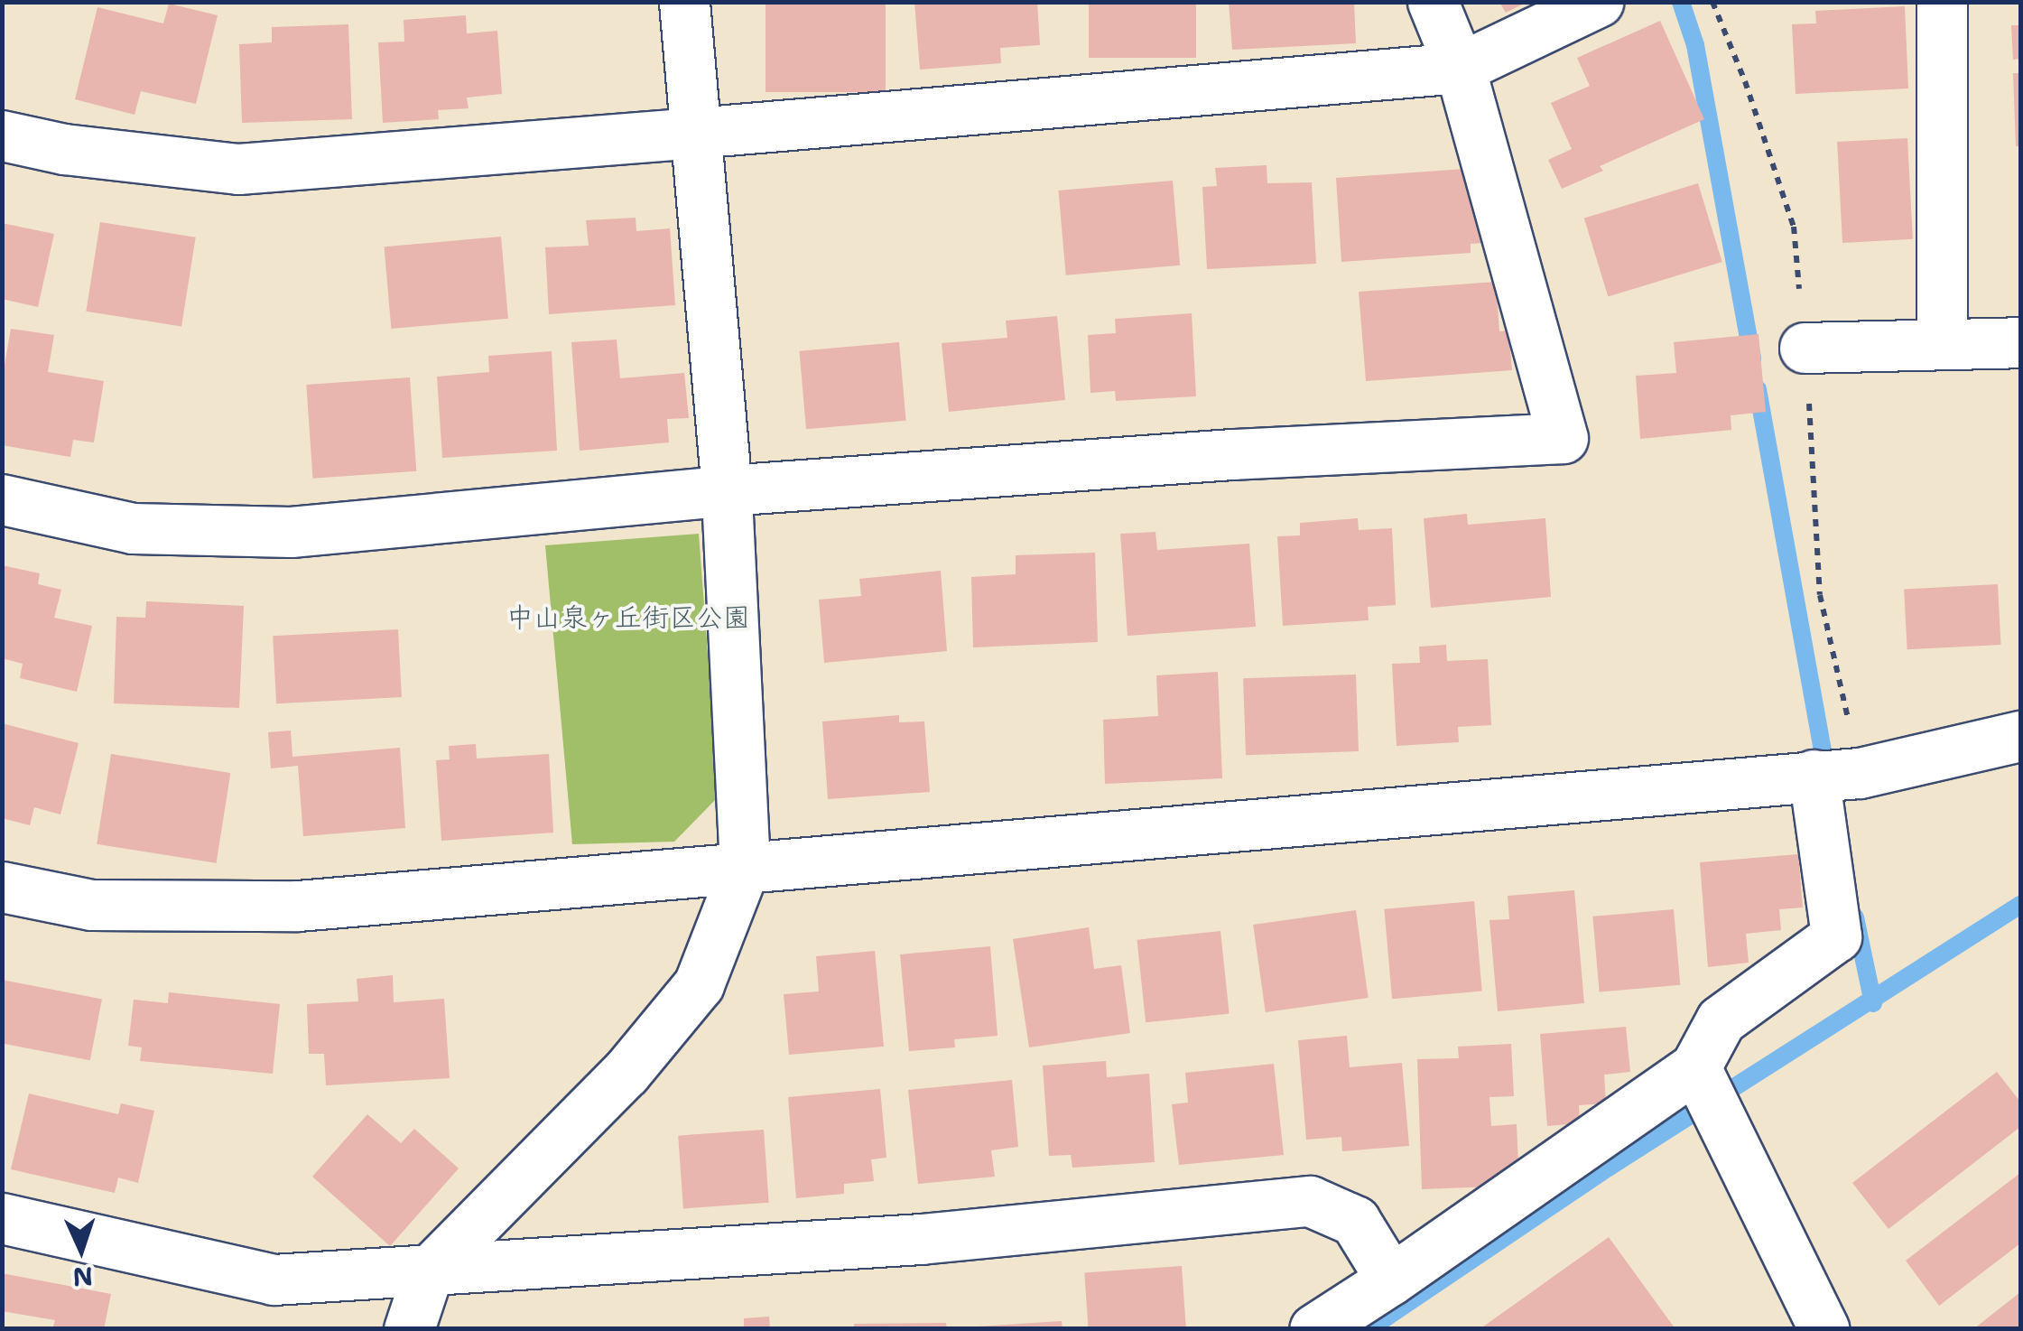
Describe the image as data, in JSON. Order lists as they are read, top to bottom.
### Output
{
  "parks": ["中山泉ヶ丘街区公園"],
  "north": "bottom"
}
